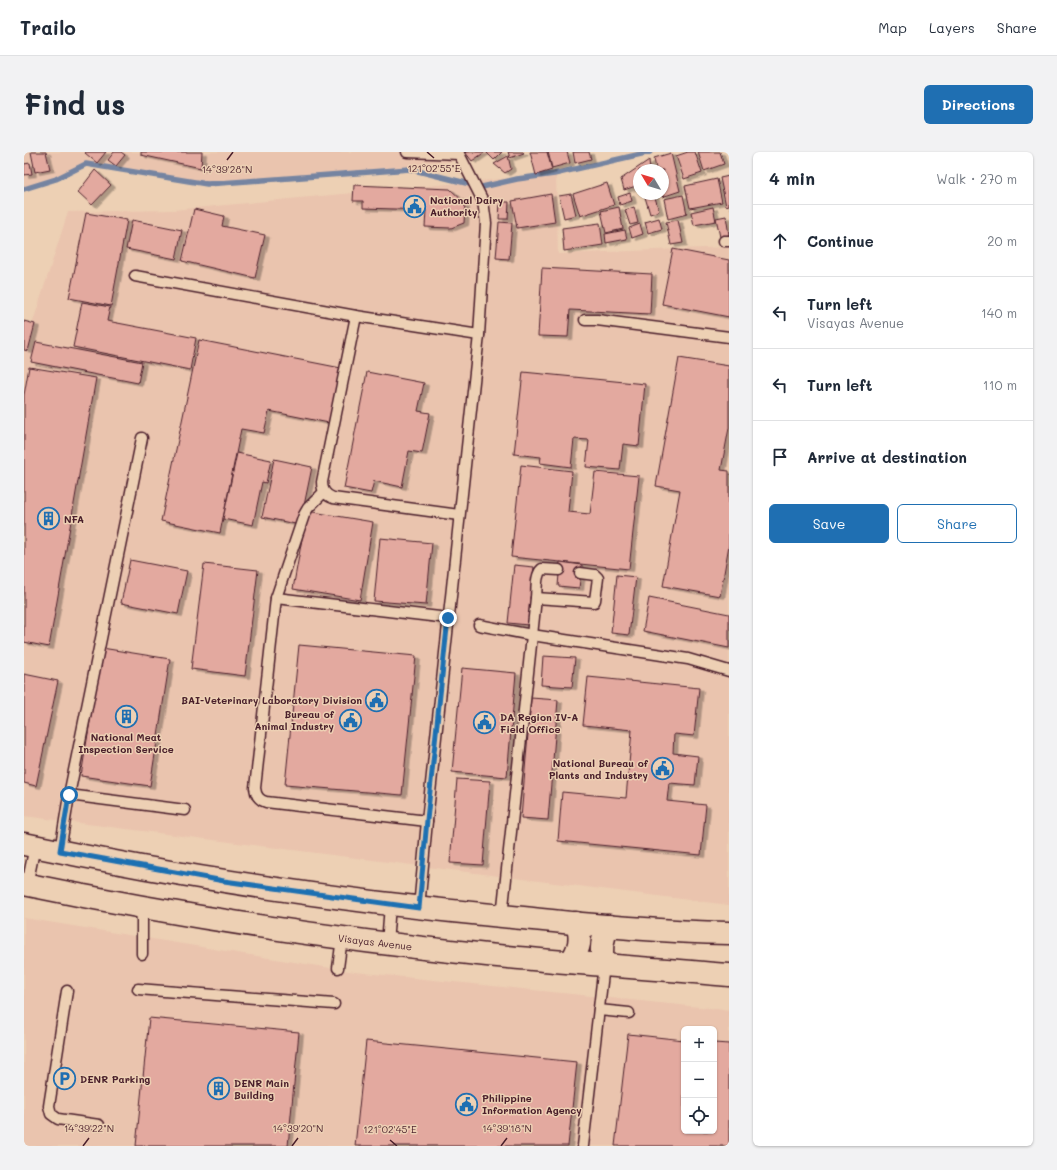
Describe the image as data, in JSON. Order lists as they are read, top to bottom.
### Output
{
  "streets": {
    "main road": ["Visayas Avenue"]
  },
  "places": {
    "public building": [
      "National Dairy Authority",
      "BAI-Veterinary Laboratory Division",
      "Bureau of Animal Industry",
      "DA Region IV-A Field Office",
      "National Bureau of Plants and Industry",
      "Philippine Information Agency"
    ],
    "building": ["NFA", "National Meat Inspection Service", "DENR Main Building"],
    "parking": ["DENR Parking"]
  },
  "north": "top left",
  "page": {
    "header": "Trailo",
    "nav": ["Map", "Layers", "Share"],
    "buttons": [
      "Directions",
      ["Save", "Share"]
    ],
    "title": "Find us",
    "heading": ["4 min", "Walk · 270 m"],
    "list": [
      ["Continue", "20 m"],
      ["Turn left", "Visayas Avenue", "140 m"],
      ["Turn left", "110 m"],
      "Arrive at destination"
    ],
    "map_buttons": ["+", "−"]
  },
  "coordinates": [
    "121°02'55\"E",
    "14°39'28\"N",
    "14°39'22\"N",
    "14°39'20\"N",
    "14°39'18\"N",
    "121°02'45\"E"
  ]
}
